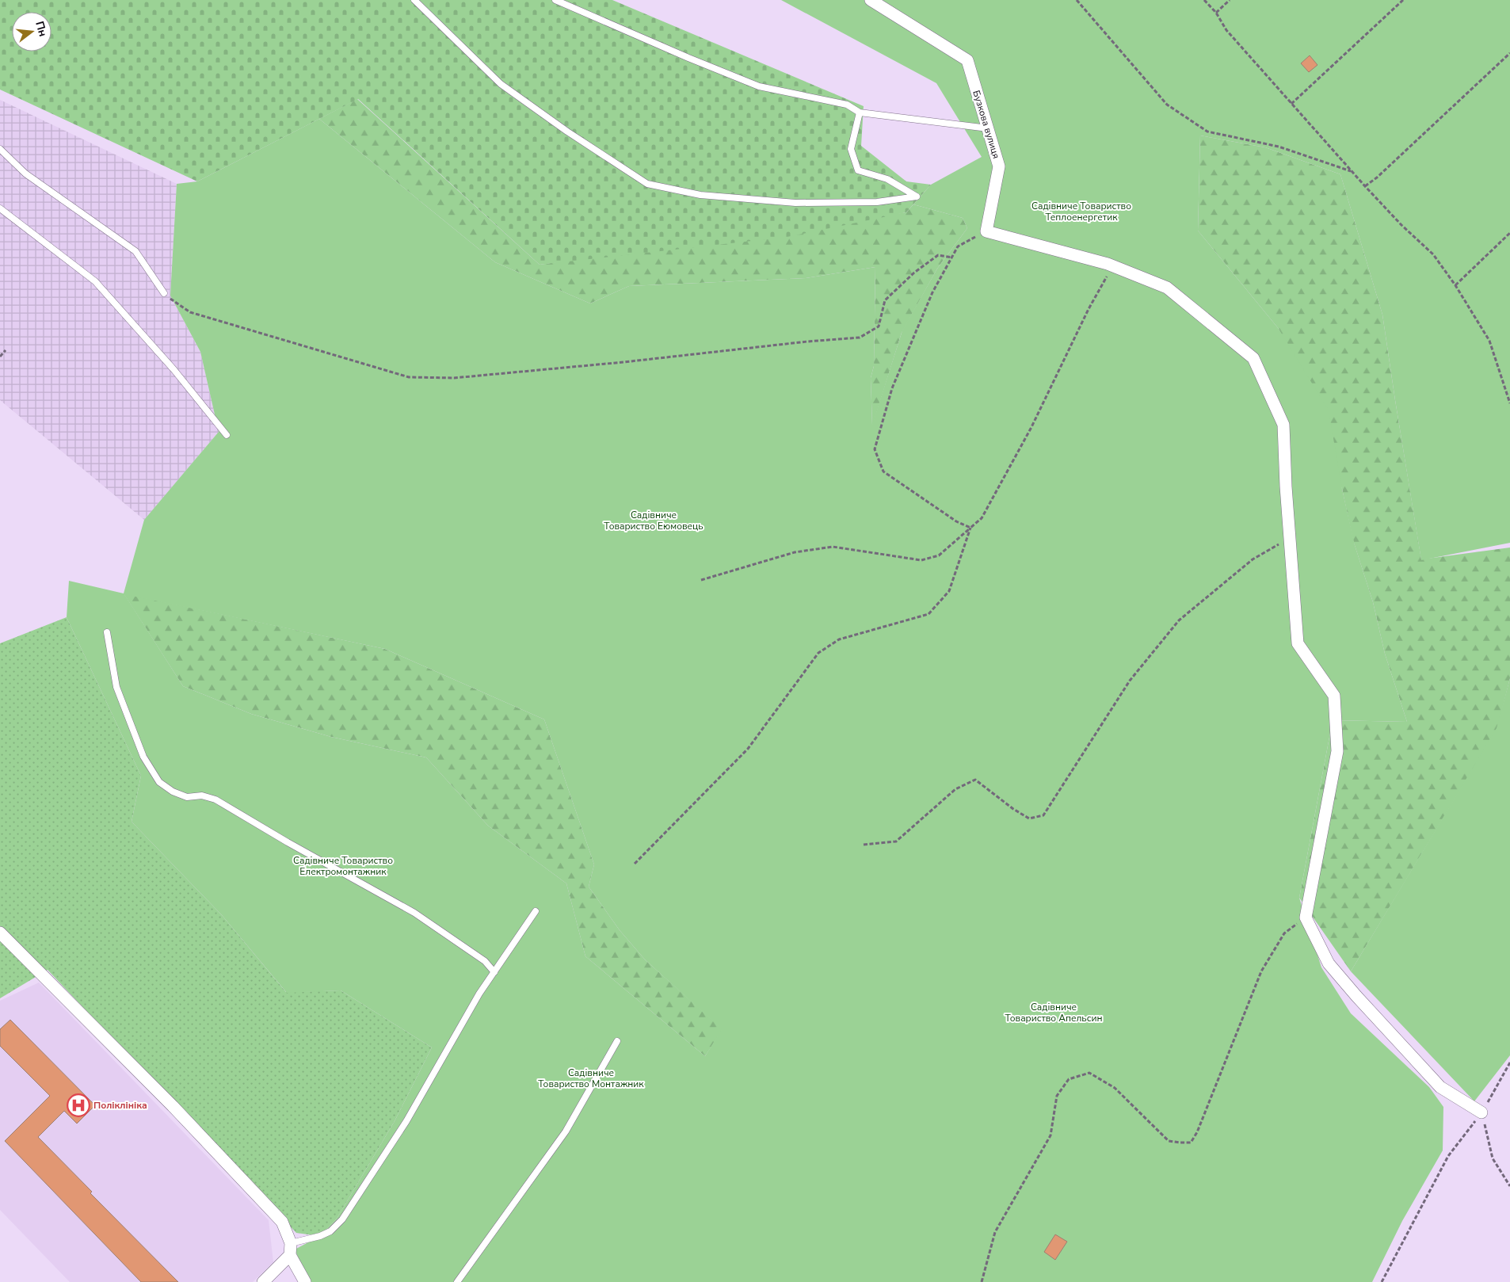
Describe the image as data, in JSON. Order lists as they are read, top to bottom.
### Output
{
  "streets": {
    "street": ["Бузкова вулиця"]
  },
  "parks": [
    "Садівниче Товариство Теплоенергетик",
    "Садівниче Товариство Еюмовець",
    "Садівниче Товариство Електромонтажник",
    "Садівниче Товариство Апельсин",
    "Садівниче Товариство Монтажник"
  ],
  "places": {
    "hospital": ["Поліклініка"]
  },
  "north": "right"
}
